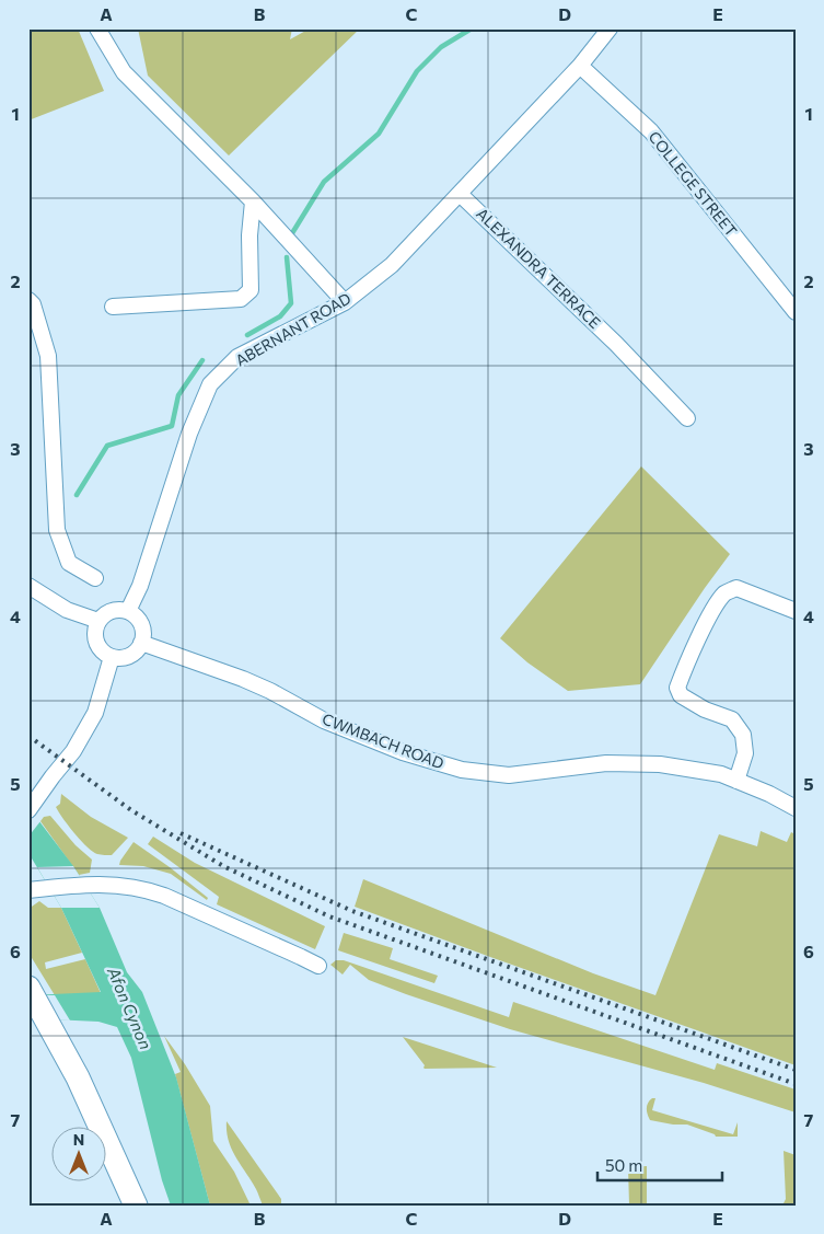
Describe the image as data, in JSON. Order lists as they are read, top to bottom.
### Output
{
  "streets": {
    "street": [
      "COLLEGE STREET",
      "ALEXANDRA TERRACE",
      "ABERNANT ROAD",
      "CWMBACH ROAD"
    ]
  },
  "crossings": [
    ["COLLEGE STREET", "ABERNANT ROAD"],
    ["ALEXANDRA TERRACE", "ABERNANT ROAD"],
    ["ABERNANT ROAD", "CWMBACH ROAD"]
  ],
  "water": ["Afon Cynon"],
  "scale_bar": "50 m",
  "north": "top",
  "grid": {
    "columns": [
      "A",
      "B",
      "C",
      "D",
      "E"
    ],
    "rows": [
      "1",
      "2",
      "3",
      "4",
      "5",
      "6",
      "7"
    ]
  }
}
